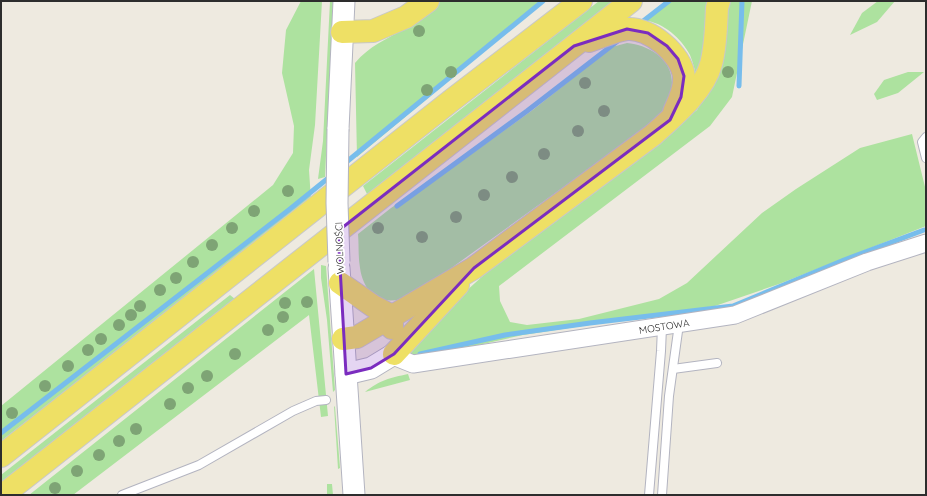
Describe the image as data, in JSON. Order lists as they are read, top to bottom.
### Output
{
  "streets": {
    "street": ["WOLNOŚCI", "MOSTOWA"]
  }
}
